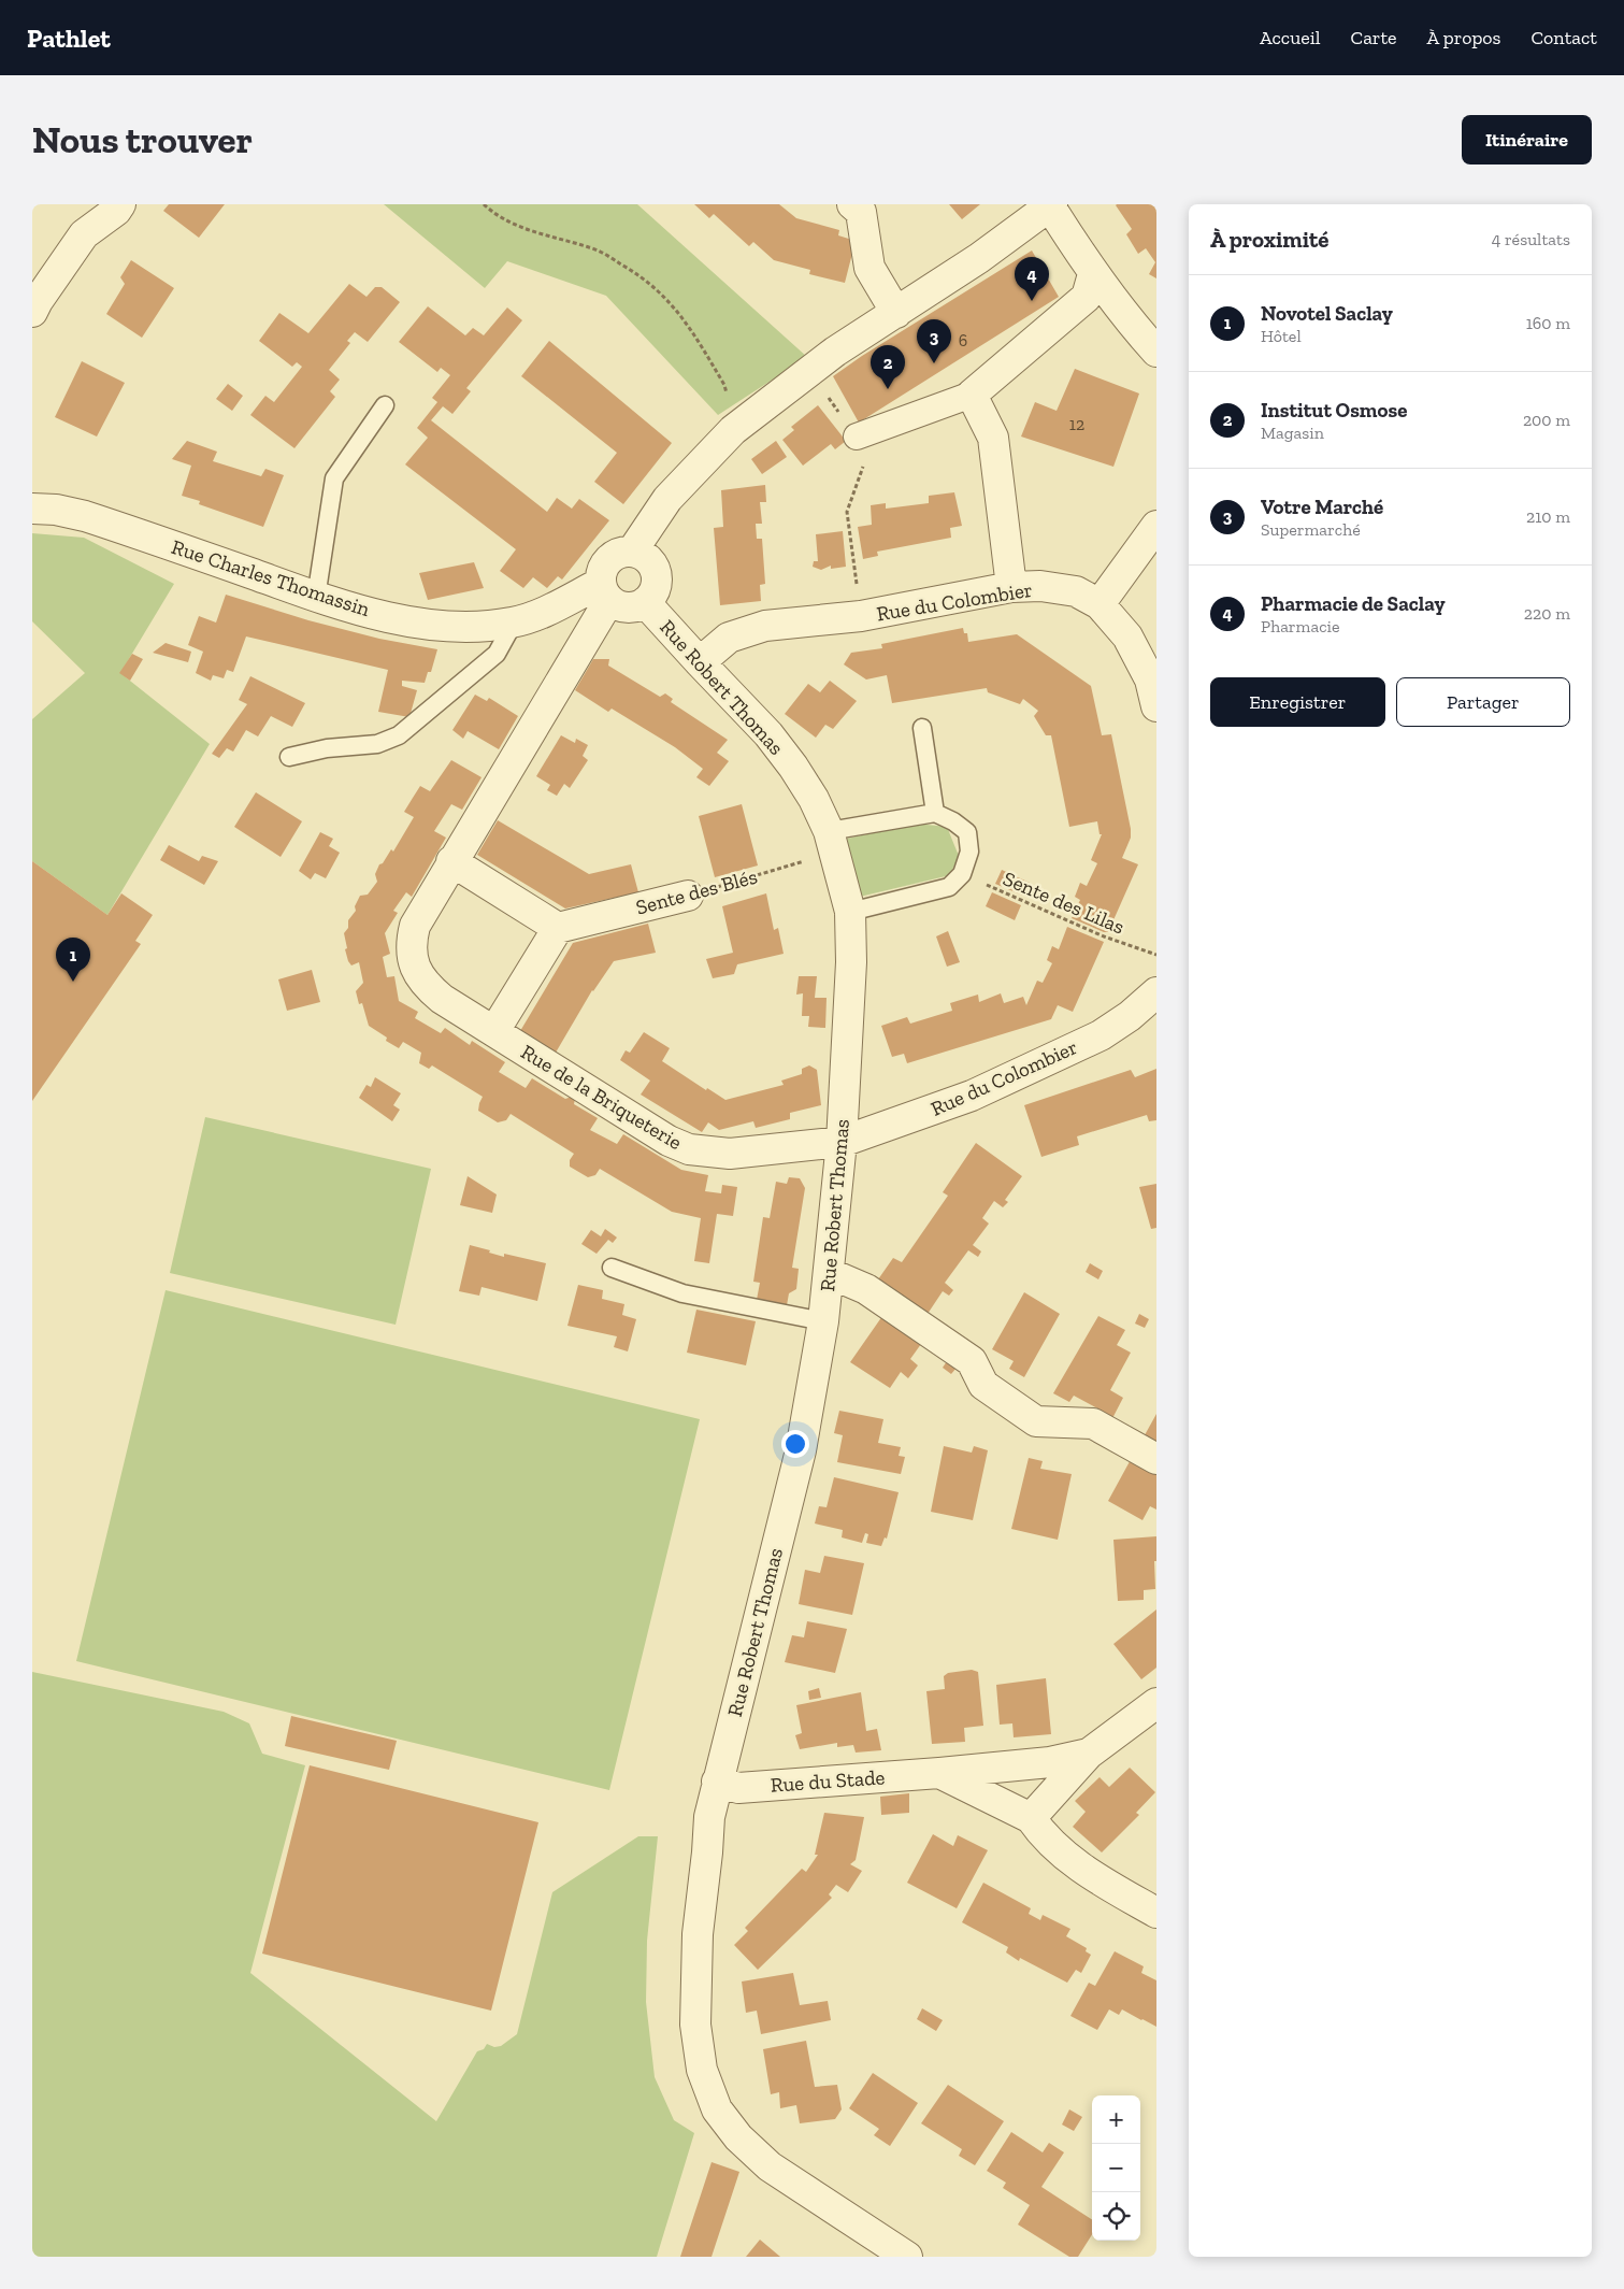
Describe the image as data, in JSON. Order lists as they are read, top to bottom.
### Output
{
  "streets": {
    "street": [
      "Rue Charles Thomassin",
      "Rue du Colombier",
      "Rue Robert Thomas",
      "Sente des Blés",
      "Rue de la Briqueterie",
      "Rue du Stade"
    ],
    "path": ["Sente des Lilas"]
  },
  "crossings": [
    ["Rue Charles Thomassin", "Rue Robert Thomas"],
    ["Rue Charles Thomassin", "Rue de la Briqueterie"],
    ["Rue du Colombier", "Rue Robert Thomas"],
    ["Rue du Colombier", "Rue de la Briqueterie"],
    ["Rue Robert Thomas", "Sente des Blés"],
    ["Rue Robert Thomas", "Rue de la Briqueterie"],
    ["Rue Robert Thomas", "Rue du Stade"]
  ],
  "house_numbers": ["6", "12"],
  "page": {
    "header": "Pathlet",
    "nav": [
      "Accueil",
      "Carte",
      "À propos",
      "Contact"
    ],
    "buttons": [
      "Itinéraire",
      ["Enregistrer", "Partager"]
    ],
    "title": "Nous trouver",
    "heading": ["À proximité", "4 résultats"],
    "pins": [
      "4",
      "3",
      "2",
      "1"
    ],
    "list": [
      {
        "mark": "1",
        "name": "Novotel Saclay",
        "note": "Hôtel",
        "value": "160 m"
      },
      {
        "mark": "2",
        "name": "Institut Osmose",
        "note": "Magasin",
        "value": "200 m"
      },
      {
        "mark": "3",
        "name": "Votre Marché",
        "note": "Supermarché",
        "value": "210 m"
      },
      {
        "mark": "4",
        "name": "Pharmacie de Saclay",
        "note": "Pharmacie",
        "value": "220 m"
      }
    ],
    "map_buttons": ["+", "−"]
  }
}
